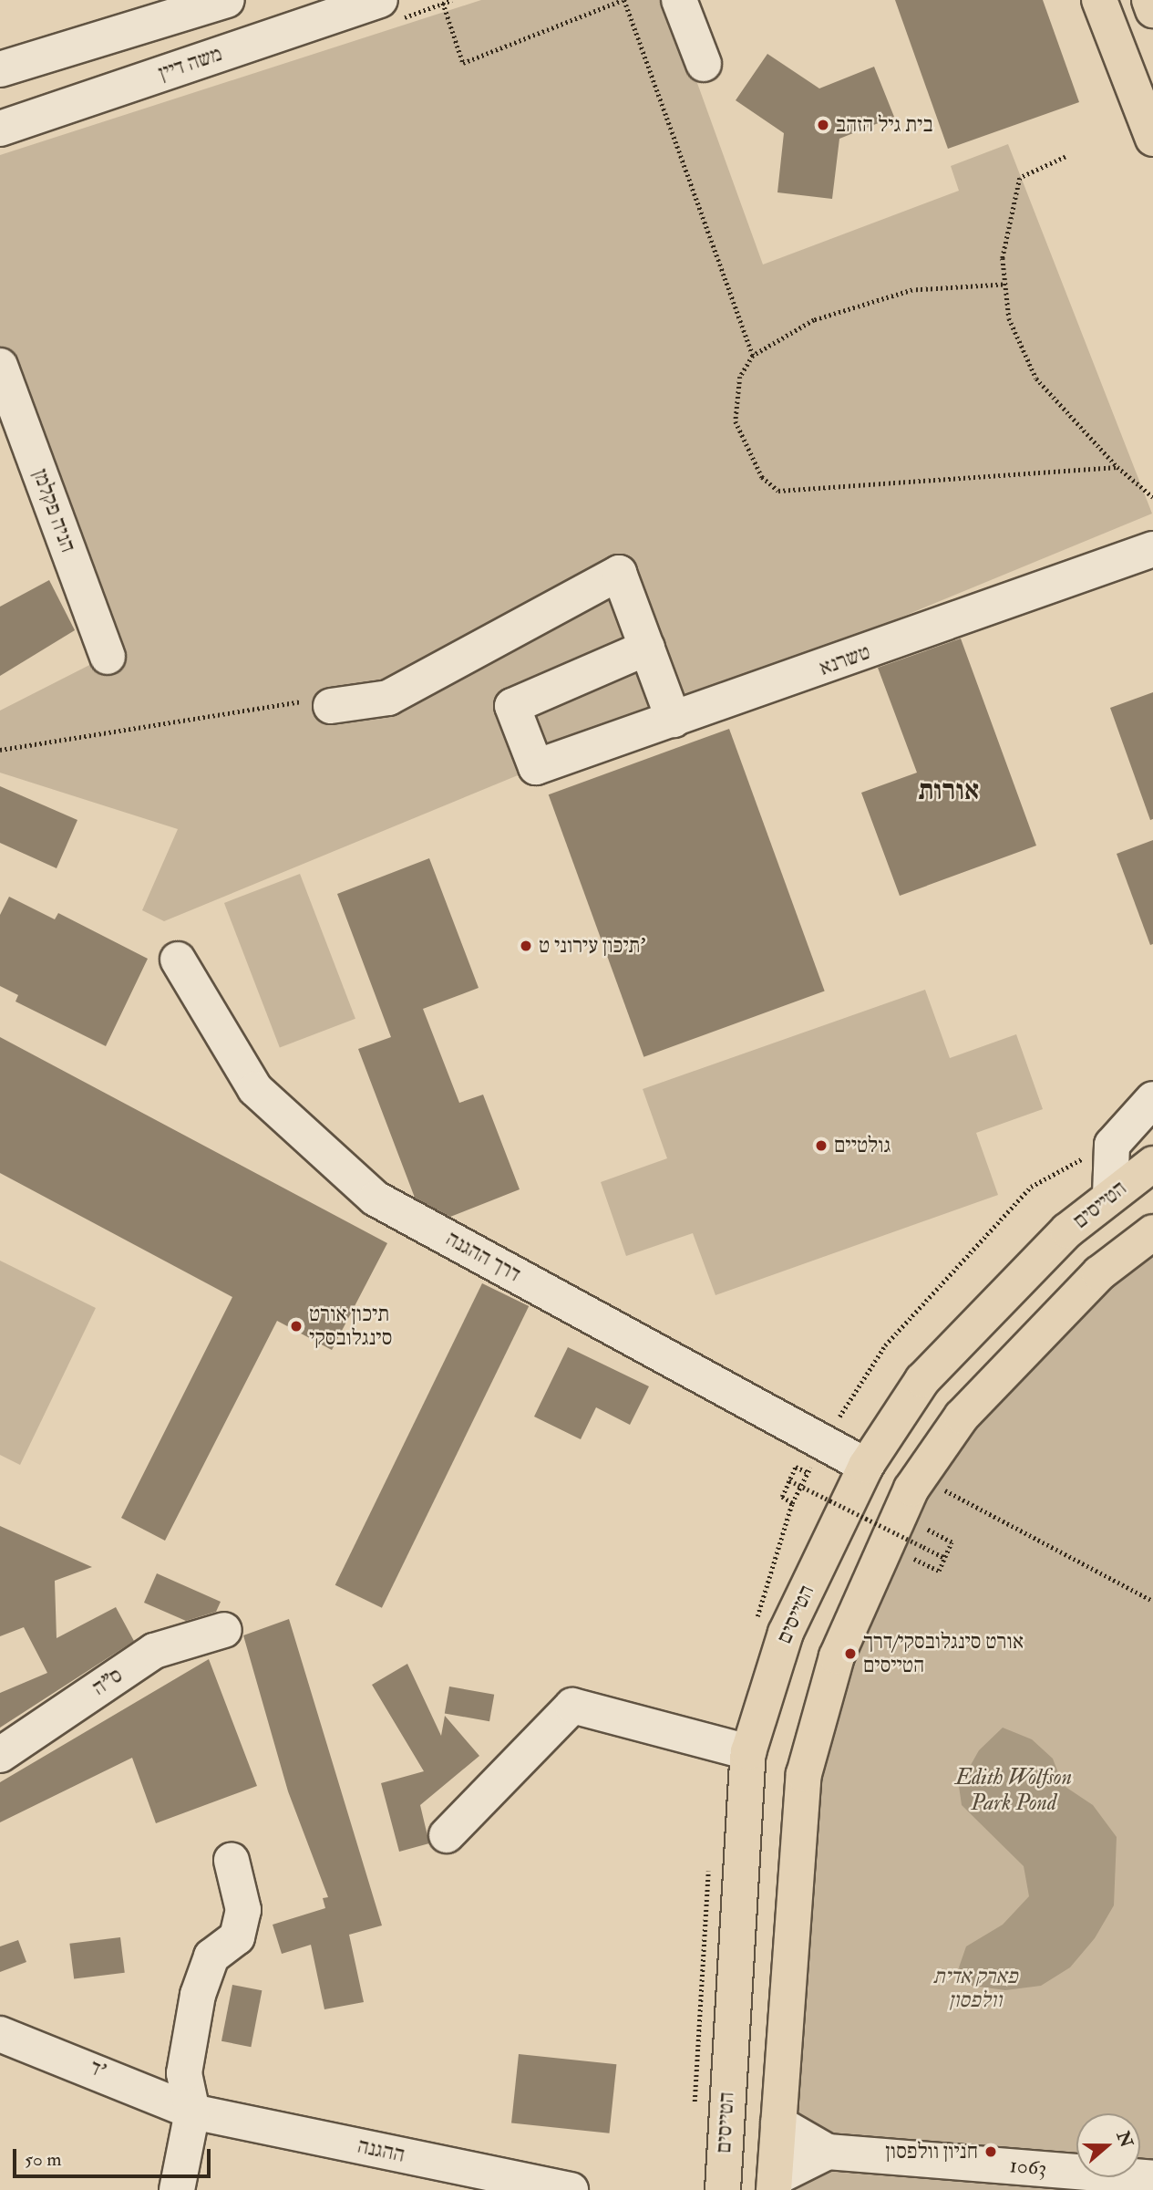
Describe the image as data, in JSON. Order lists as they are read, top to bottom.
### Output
{
  "streets": {
    "main road": ["הטייסים"],
    "street": [
      "משה דיין",
      "הניה פקלמן",
      "טשרנא",
      "דרך ההגנה",
      "ס\"ה",
      "ד'",
      "ההגנה",
      "1063"
    ]
  },
  "crossings": [
    ["הטייסים", "דרך ההגנה"],
    ["ד'", "ההגנה"]
  ],
  "districts": ["אורות"],
  "water": ["Edith Wolfson Park Pond"],
  "parks": ["פארק אדית וולפסון"],
  "places": [
    "בית גיל הזהב",
    "תיכון עירוני ט'",
    "גולטיים",
    "תיכון אורט סינגלובסקי",
    "אורט סינגלובסקי/דרך הטייסים",
    "חניון וולפסון"
  ],
  "scale_bar": "50 m",
  "north": "right"
}
